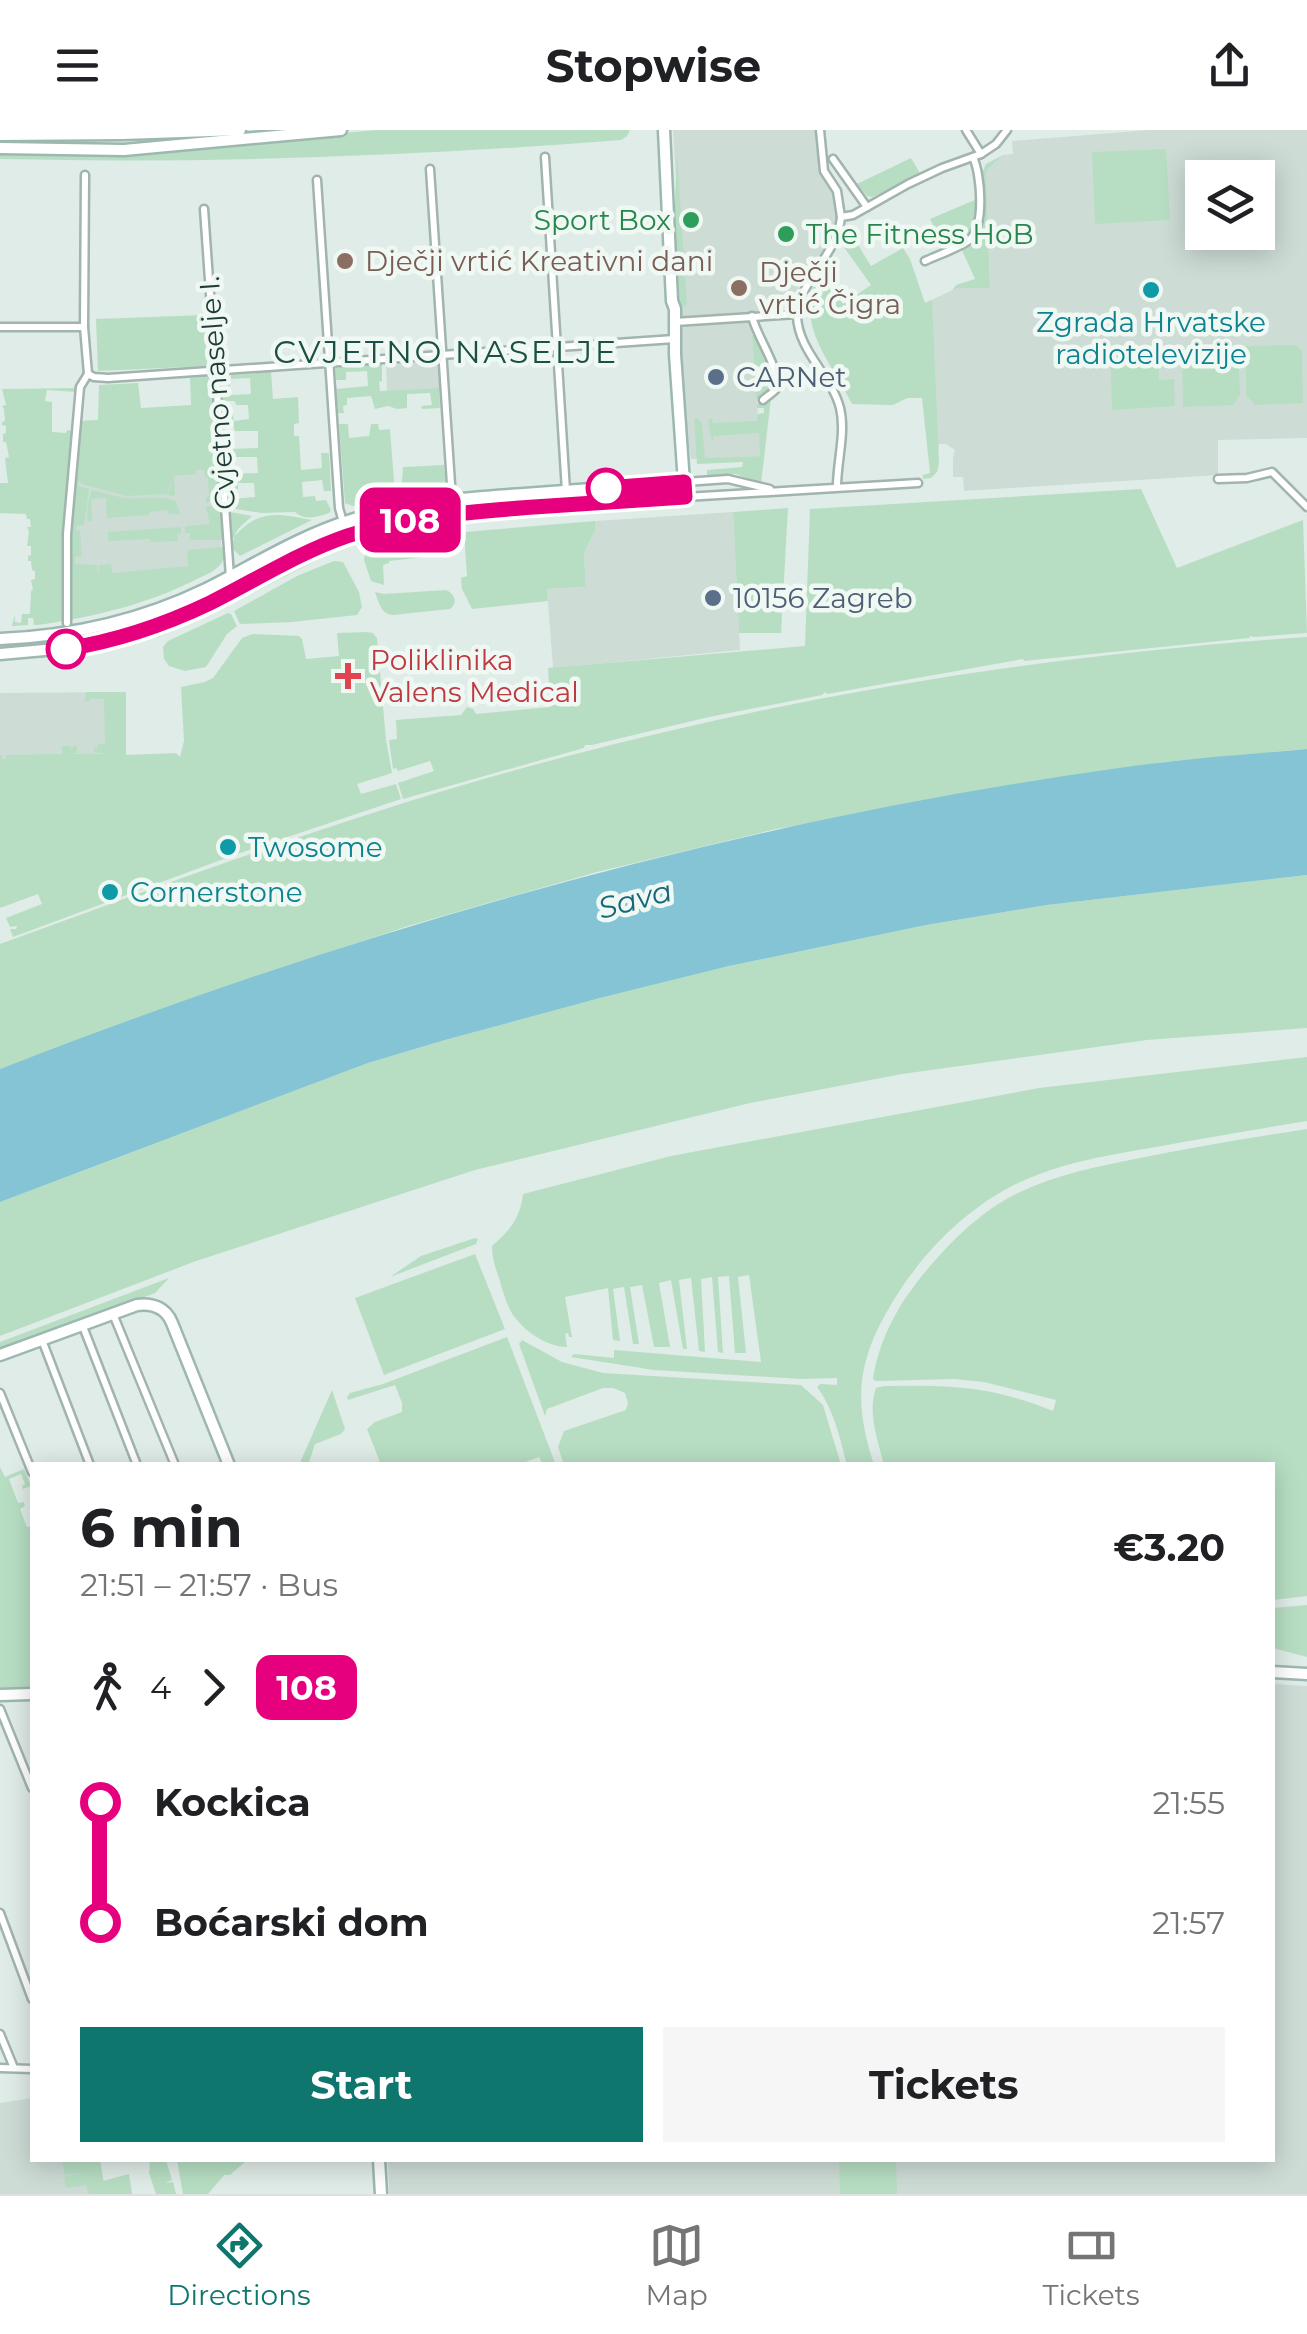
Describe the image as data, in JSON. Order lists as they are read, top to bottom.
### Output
{
  "streets": {
    "street": ["Cvjetno naselje I."]
  },
  "districts": ["CVJETNO NASELJE"],
  "water": ["Sava"],
  "places": {
    "other": [
      "Sport Box",
      "The Fitness HoB",
      "Dječji vrtić Kreativni dani",
      "Dječji vrtić Čigra",
      "Zgrada Hrvatske radiotelevizije",
      "CARNet",
      "10156 Zagreb",
      "Twosome",
      "Cornerstone"
    ],
    "health": ["Poliklinika Valens Medical"]
  },
  "lines": ["bus line 108"],
  "page": {
    "header": "Stopwise",
    "on_map": "108",
    "heading": ["6 min", "21:51 – 21:57 · Bus", "€3.20"],
    "legs": ["4", "108"],
    "list": [
      {
        "name": "Kockica",
        "value": "21:55"
      },
      {
        "name": "Boćarski dom",
        "value": "21:57"
      }
    ],
    "buttons": ["Start", "Tickets"],
    "tabs": ["Directions", "Map", "Tickets"]
  }
}
